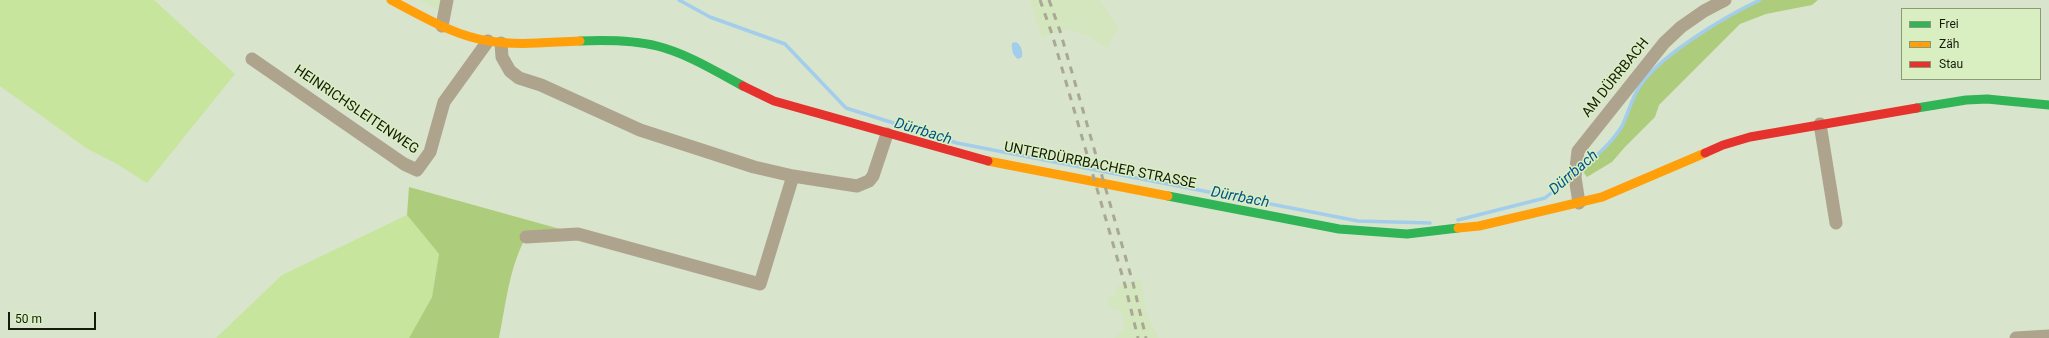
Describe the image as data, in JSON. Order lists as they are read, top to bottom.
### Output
{
  "streets": {
    "street": ["AM DÜRRBACH", "HEINRICHSLEITENWEG", "UNTERDÜRRBACHER STRASSE"]
  },
  "crossings": [
    ["AM DÜRRBACH", "UNTERDÜRRBACHER STRASSE"],
    ["HEINRICHSLEITENWEG", "UNTERDÜRRBACHER STRASSE"]
  ],
  "water": ["Dürrbach"],
  "legend": ["Frei", "Zäh", "Stau"],
  "scale_bar": "50 m"
}
